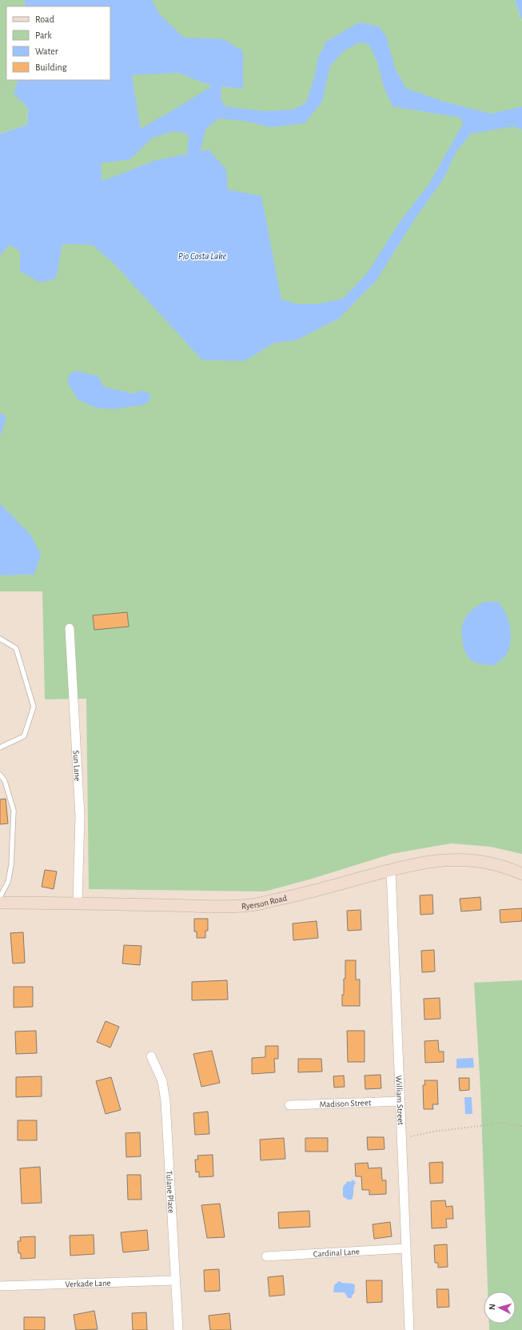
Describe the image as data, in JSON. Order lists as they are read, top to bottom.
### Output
{
  "streets": {
    "street": [
      "Sun Lane",
      "Ryerson Road",
      "William Street",
      "Madison Street",
      "Tulane Place",
      "Cardinal Lane",
      "Verkade Lane"
    ]
  },
  "crossings": [
    ["Sun Lane", "Ryerson Road"],
    ["Ryerson Road", "William Street"],
    ["William Street", "Madison Street"],
    ["William Street", "Cardinal Lane"],
    ["Tulane Place", "Verkade Lane"]
  ],
  "water": ["Pio Costa Lake"],
  "legend": [
    "Road",
    "Park",
    "Water",
    "Building"
  ],
  "north": "left"
}
